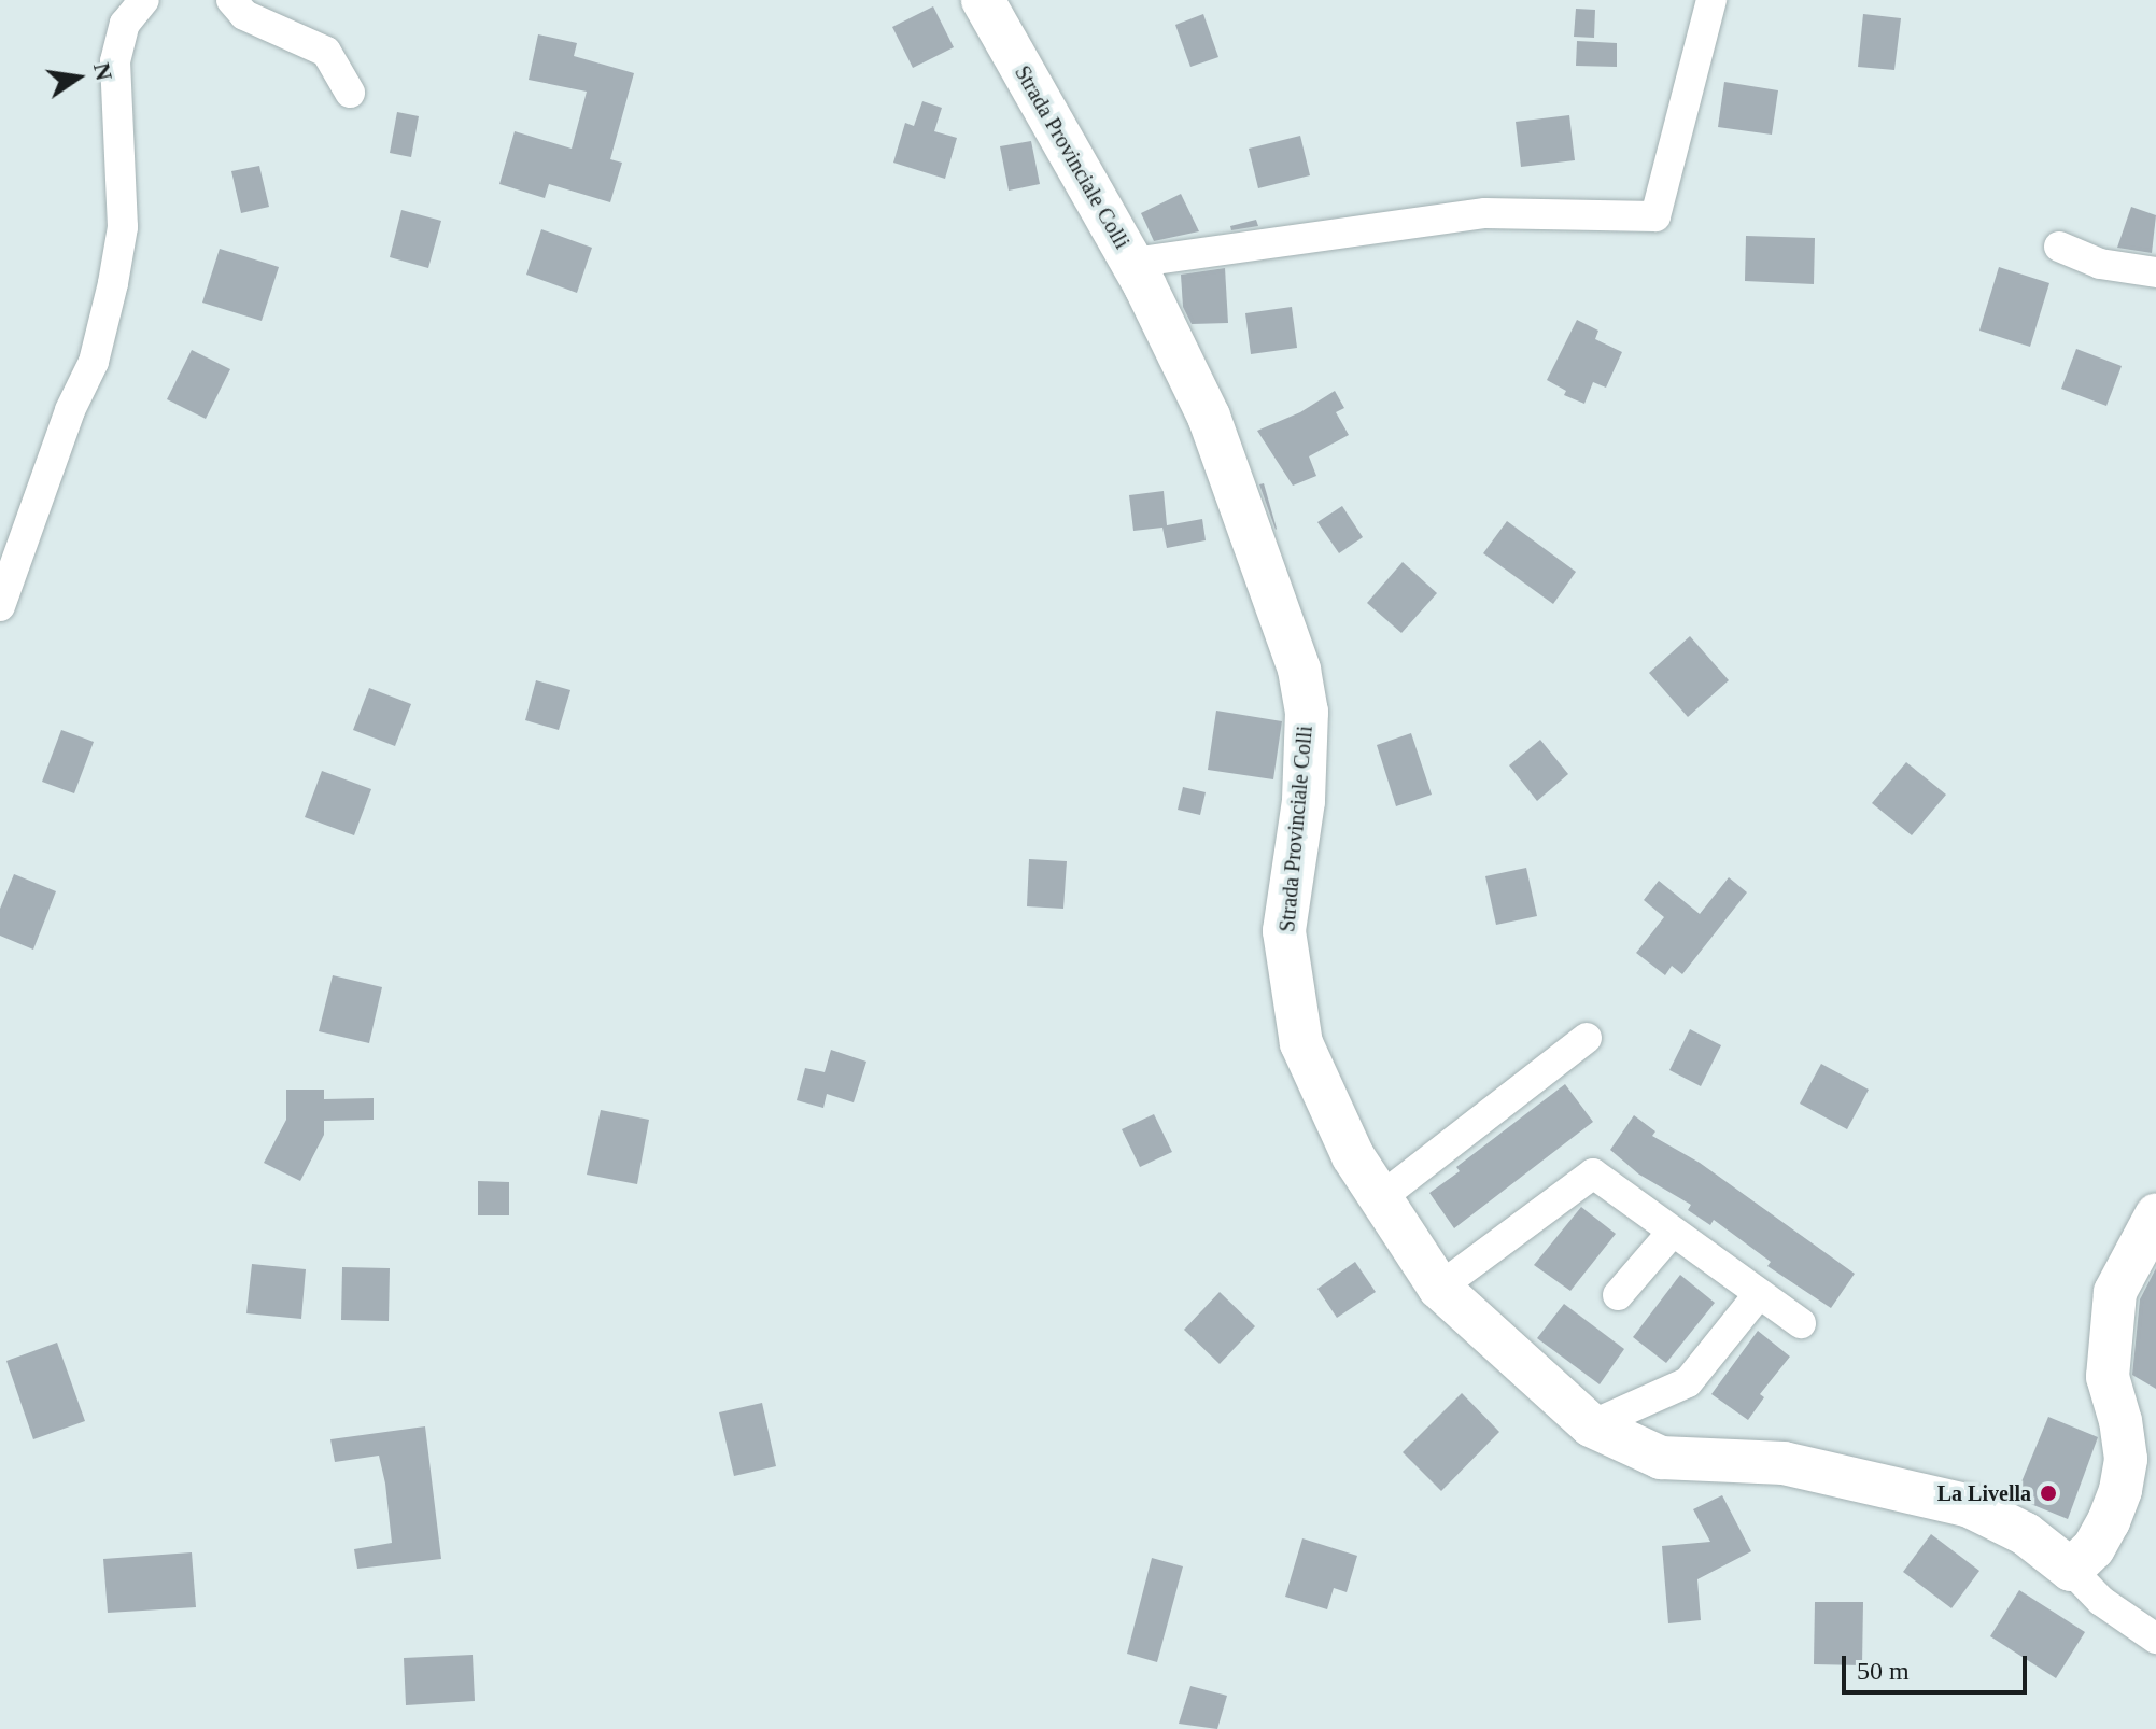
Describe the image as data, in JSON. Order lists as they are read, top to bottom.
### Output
{
  "streets": {
    "street": ["Strada Provinciale Colli"]
  },
  "places": ["La Livella"],
  "scale_bar": "50 m",
  "north": "right"
}
